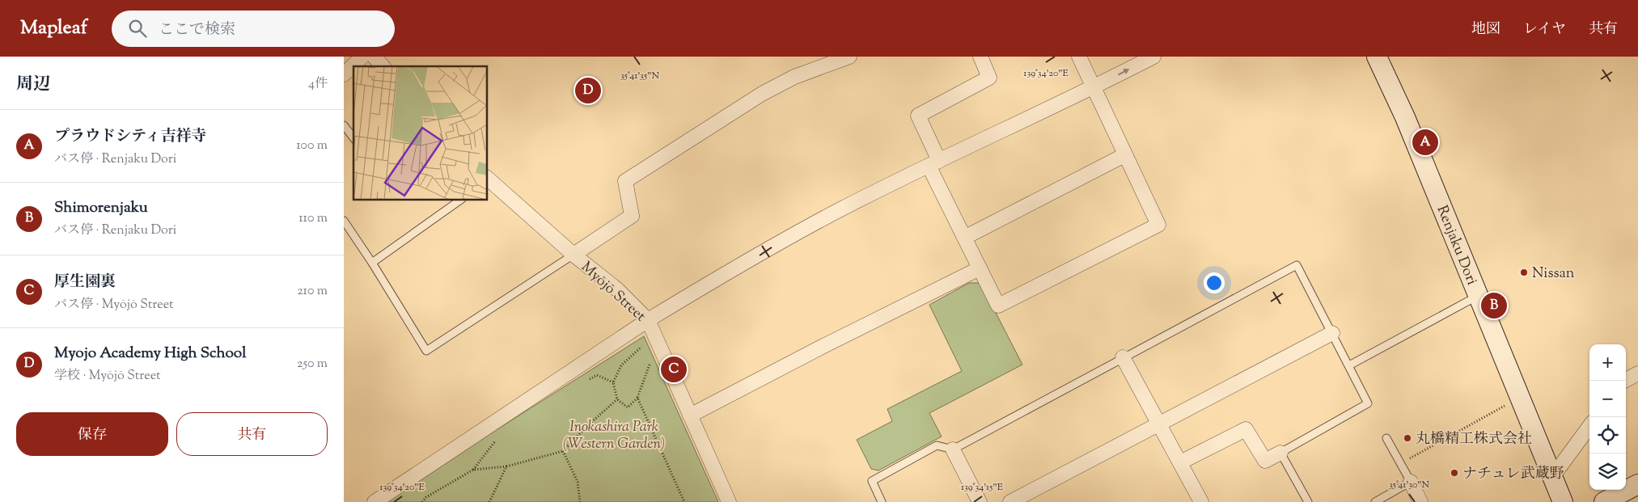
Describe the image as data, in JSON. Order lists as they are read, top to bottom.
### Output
{
  "streets": {
    "main road": ["Renjaku Dori"],
    "street": ["Myōjō Street"]
  },
  "parks": ["Inokashira Park (Western Garden)"],
  "places": ["Nissan", "丸橋精工株式会社", "ナチュレ武蔵野"],
  "page": {
    "header": "Mapleaf",
    "search": "ここで検索",
    "nav": ["地図", "レイヤ", "共有"],
    "heading": ["周辺", "4件"],
    "pins": [
      "D",
      "A",
      "B",
      "C"
    ],
    "list": [
      {
        "mark": "A",
        "name": "プラウドシティ吉祥寺",
        "note": "バス停 · Renjaku Dori",
        "value": "100 m"
      },
      {
        "mark": "B",
        "name": "Shimorenjaku",
        "note": "バス停 · Renjaku Dori",
        "value": "110 m"
      },
      {
        "mark": "C",
        "name": "厚生園裏",
        "note": "バス停 · Myōjō Street",
        "value": "210 m"
      },
      {
        "mark": "D",
        "name": "Myojo Academy High School",
        "note": "学校 · Myōjō Street",
        "value": "250 m"
      }
    ],
    "map_buttons": ["+", "−"],
    "buttons": ["保存", "共有"]
  },
  "coordinates": [
    "139°34'20\"E",
    "35°41'35\"N",
    "35°41'30\"N",
    "139°34'15\"E"
  ]
}
